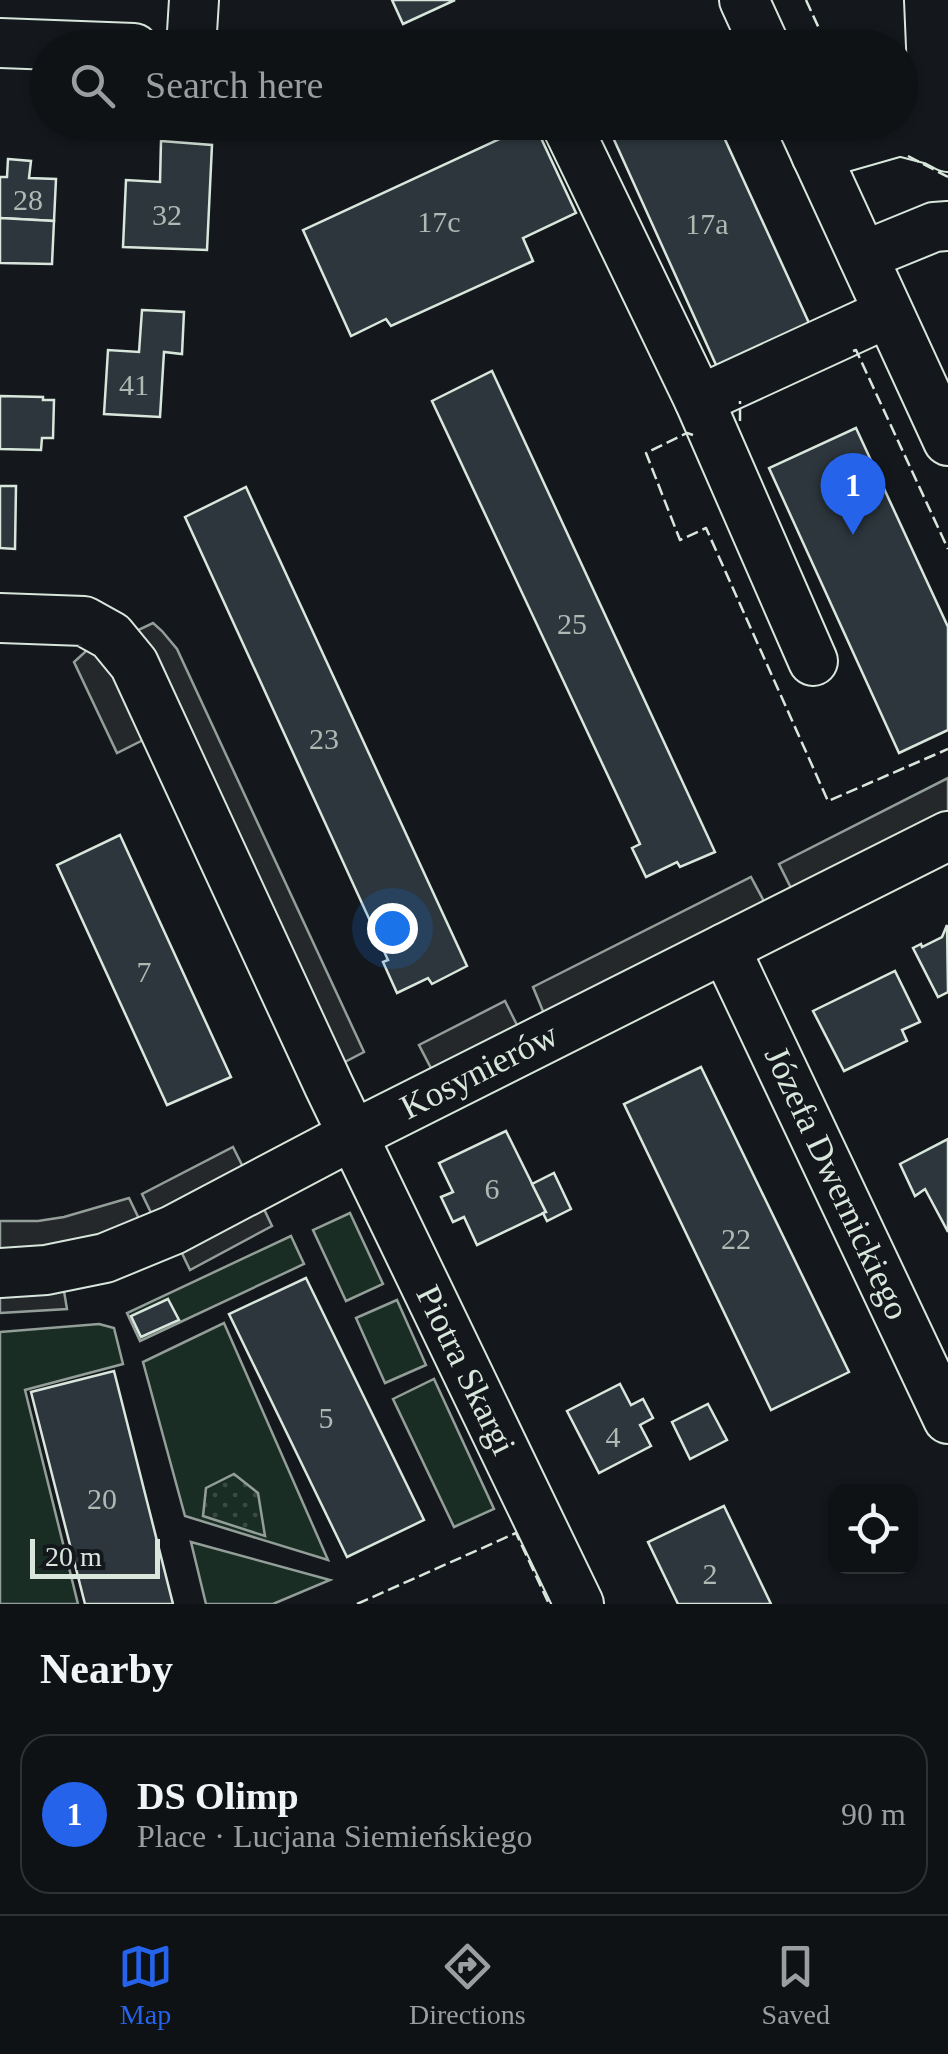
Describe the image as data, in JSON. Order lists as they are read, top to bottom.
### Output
{
  "streets": {
    "street": ["Kosynierów", "Józefa Dwernickiego", "Piotra Skargi"]
  },
  "crossings": [
    ["Kosynierów", "Józefa Dwernickiego"],
    ["Kosynierów", "Piotra Skargi"]
  ],
  "house_numbers": [
    "28",
    "32",
    "17c",
    "17a",
    "41",
    "25",
    "23",
    "7",
    "6",
    "22",
    "5",
    "4",
    "20",
    "2"
  ],
  "scale_bar": "20 m",
  "page": {
    "search": "Search here",
    "pins": "1",
    "scale": "20 m",
    "heading": "Nearby",
    "list": [
      {
        "mark": "1",
        "name": "DS Olimp",
        "note": "Place · Lucjana Siemieńskiego",
        "value": "90 m"
      }
    ],
    "nav": ["Map", "Directions", "Saved"]
  }
}
